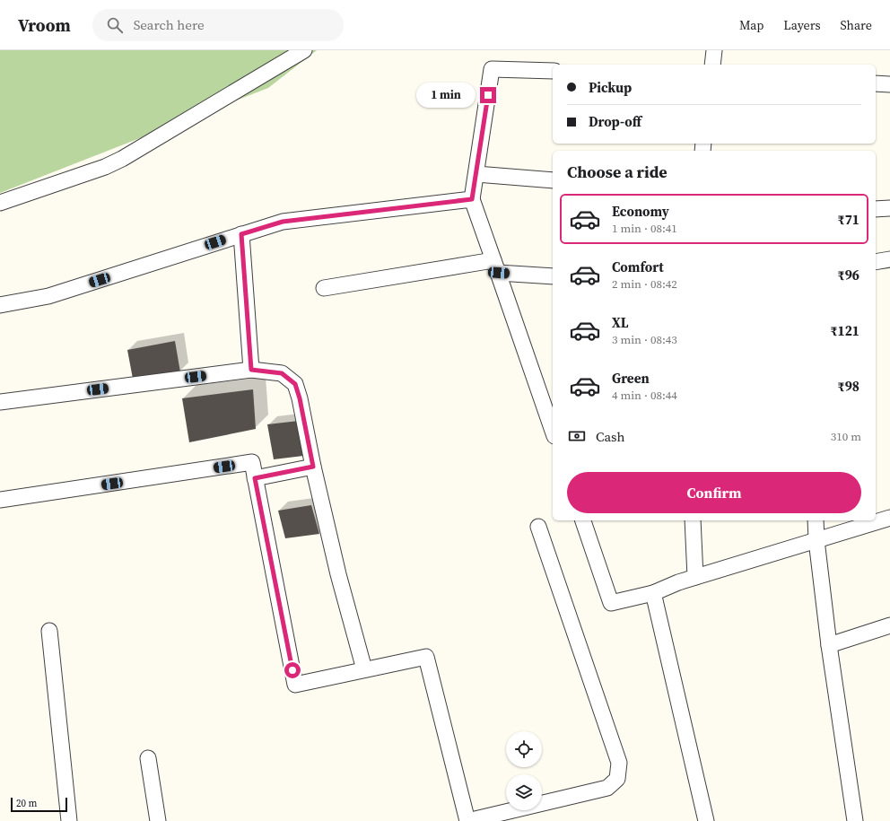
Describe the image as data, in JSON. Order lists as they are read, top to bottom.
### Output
{
  "scale_bar": "20 m",
  "page": {
    "header": "Vroom",
    "search": "Search here",
    "nav": ["Map", "Layers", "Share"],
    "banner": ["Pickup", "Drop-off"],
    "bubble": "1 min",
    "heading": "Choose a ride",
    "list": [
      {
        "name": "Economy",
        "note": "1 min · 08:41",
        "value": "₹71"
      },
      {
        "name": "Comfort",
        "note": "2 min · 08:42",
        "value": "₹96"
      },
      {
        "name": "XL",
        "note": "3 min · 08:43",
        "value": "₹121"
      },
      {
        "name": "Green",
        "note": "4 min · 08:44",
        "value": "₹98"
      }
    ],
    "pay": ["Cash", "310 m"],
    "buttons": "Confirm",
    "scale": "20 m"
  }
}
